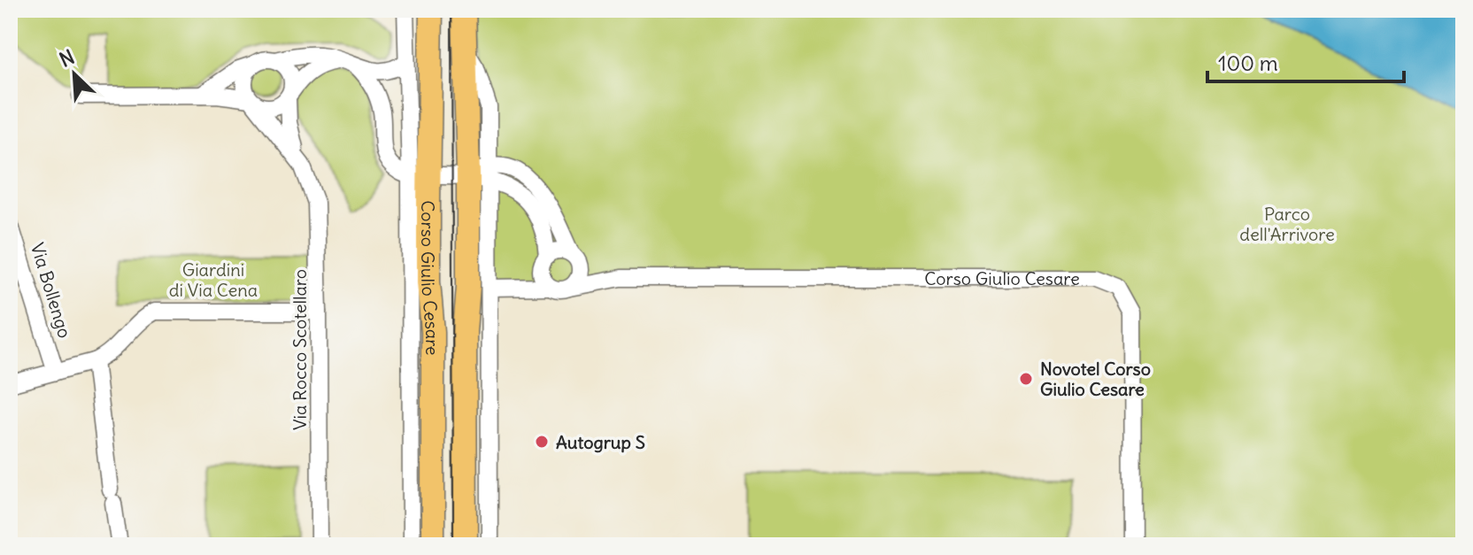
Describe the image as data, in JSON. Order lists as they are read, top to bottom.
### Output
{
  "streets": {
    "main road": ["Corso Giulio Cesare"],
    "street": ["Via Bollengo", "Via Rocco Scotellaro"]
  },
  "parks": ["Parco dell'Arrivore", "Giardini di Via Cena"],
  "places": ["Novotel Corso Giulio Cesare", "Autogrup S"],
  "scale_bar": "100 m",
  "north": "top left"
}
